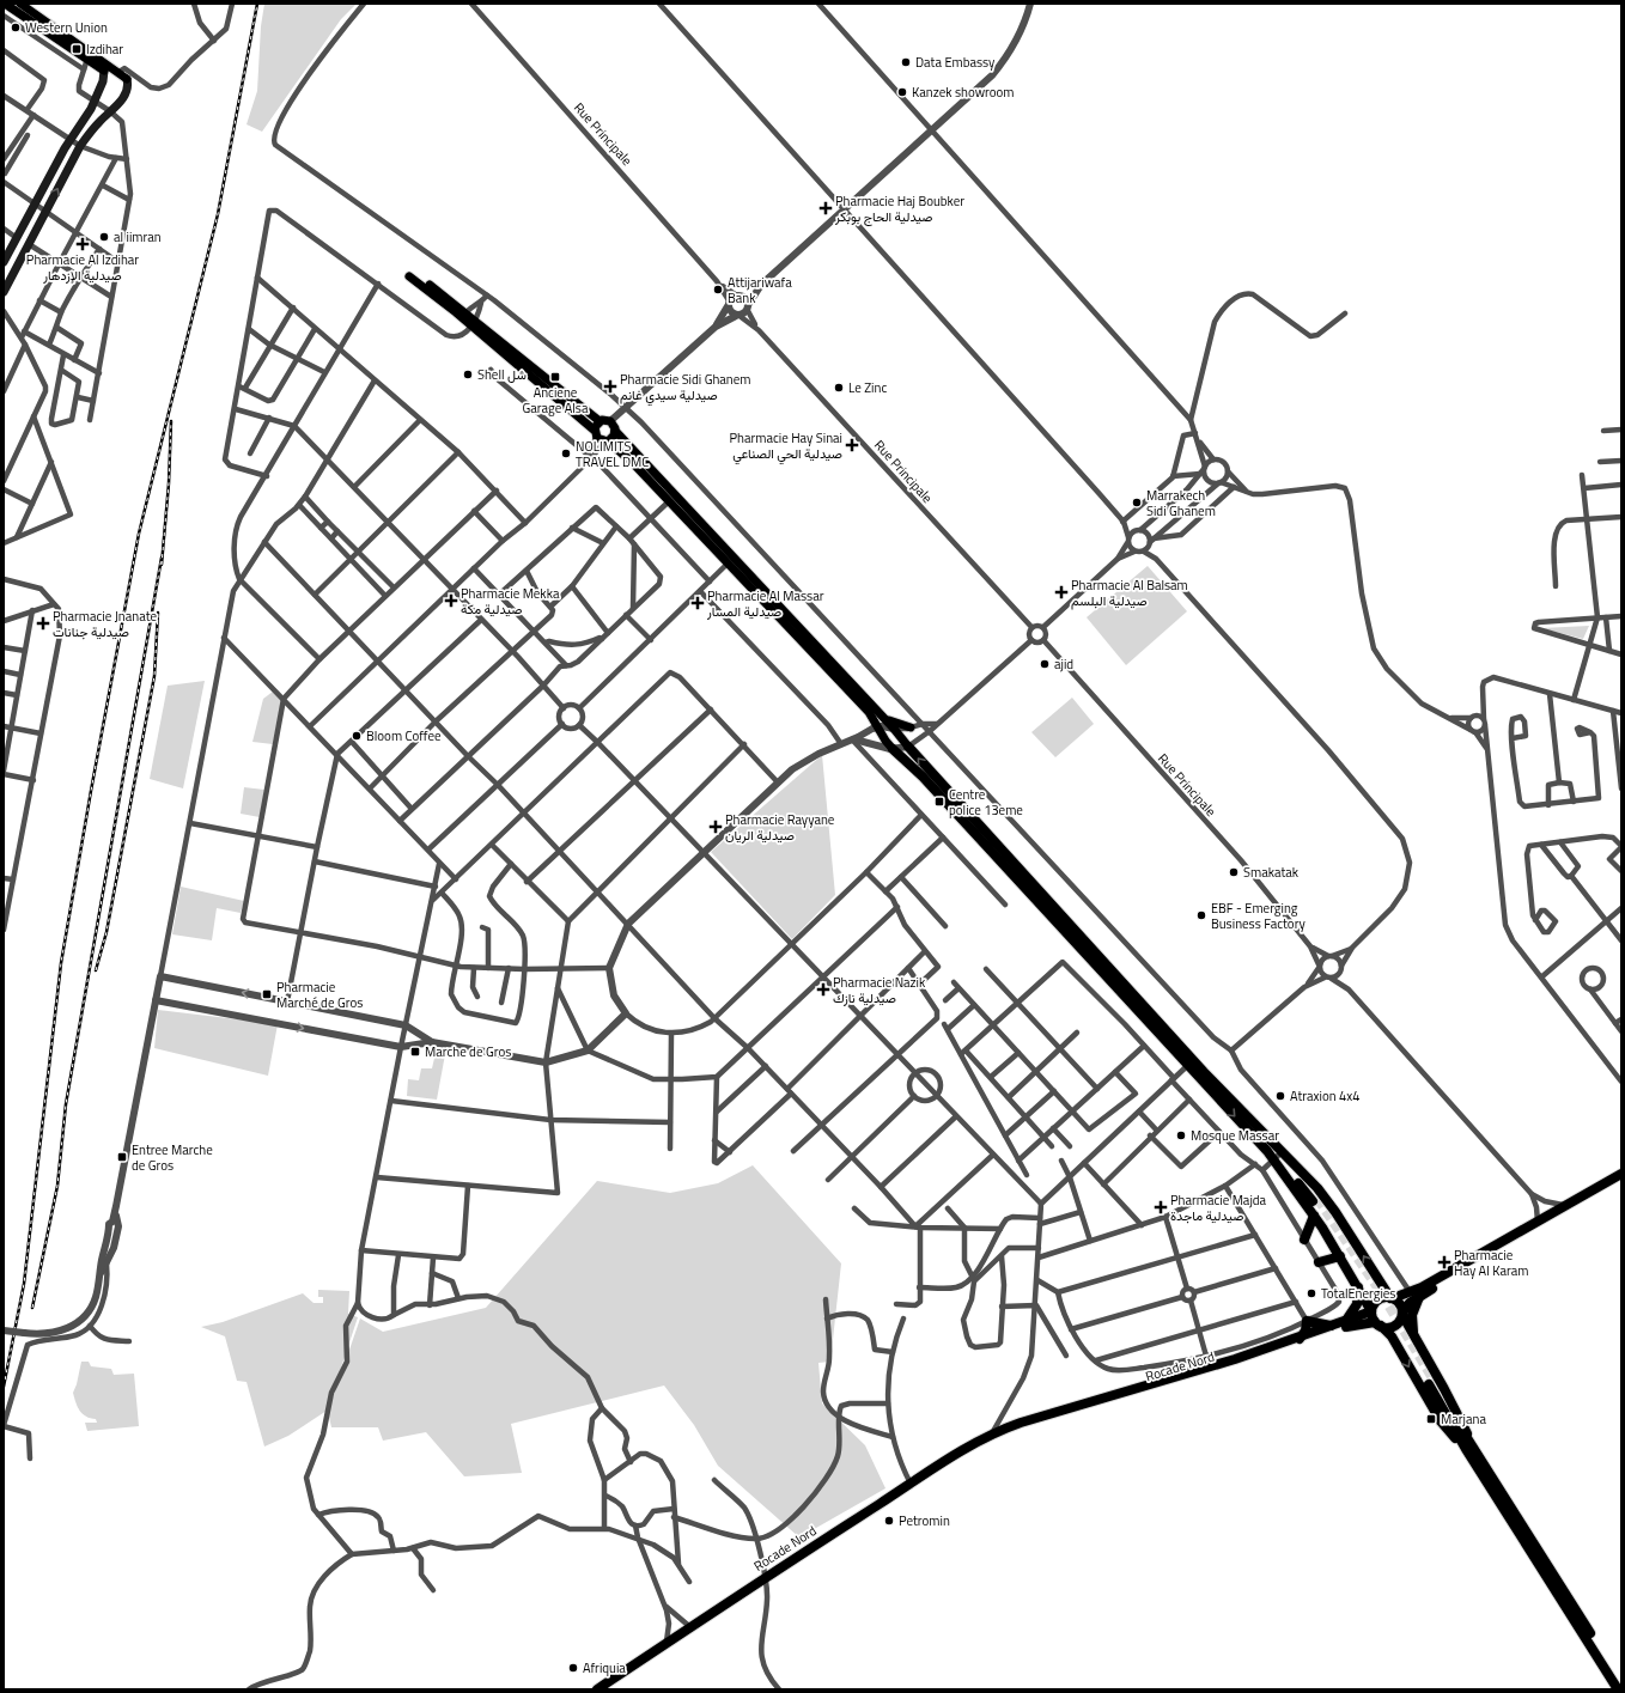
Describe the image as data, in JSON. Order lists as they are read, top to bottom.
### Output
{
  "streets": {
    "highway": ["Rocade Nord"],
    "street": ["Rue Principale"]
  },
  "places": {
    "other": [
      "Western Union",
      "Data Embassy",
      "Kanzek showroom",
      "al iimran",
      "Attijariwafa Bank",
      "Shell شل",
      "Le Zinc",
      "NOLIMITS TRAVEL DMC",
      "Marrakech Sidi Ghanem",
      "ajid",
      "Bloom Coffee",
      "Smakatak",
      "EBF - Emerging Business Factory",
      "Atraxion 4x4",
      "Mosque Massar",
      "TotalEnergies",
      "Petromin",
      "Afriquia"
    ],
    "transit": [
      "Izdihar",
      "Anciene Garage Alsa",
      "Centre police 13eme",
      "Pharmacie Marché de Gros",
      "Marche de Gros",
      "Entree Marche de Gros",
      "Marjana"
    ],
    "health": [
      "Pharmacie Haj Boubker صيدلية الحاج بوبكر",
      "Pharmacie Al Izdihar صيدلية الإزدهار",
      "Pharmacie Sidi Ghanem صيدلية سيدي غانم",
      "Pharmacie Hay Sinai صيدلية الحي الصناعي",
      "Pharmacie Al Balsam صيدلية البلسم",
      "Pharmacie Mekka صيدلية مكة",
      "Pharmacie Al Massar صيدلية المسار",
      "Pharmacie Jnanate صيدلية جنانات",
      "Pharmacie Rayyane صيدلية الريان",
      "Pharmacie Nazik صيدلية نازك",
      "Pharmacie Majda صيدلية ماجدة",
      "Pharmacie Hay Al Karam"
    ]
  }
}
